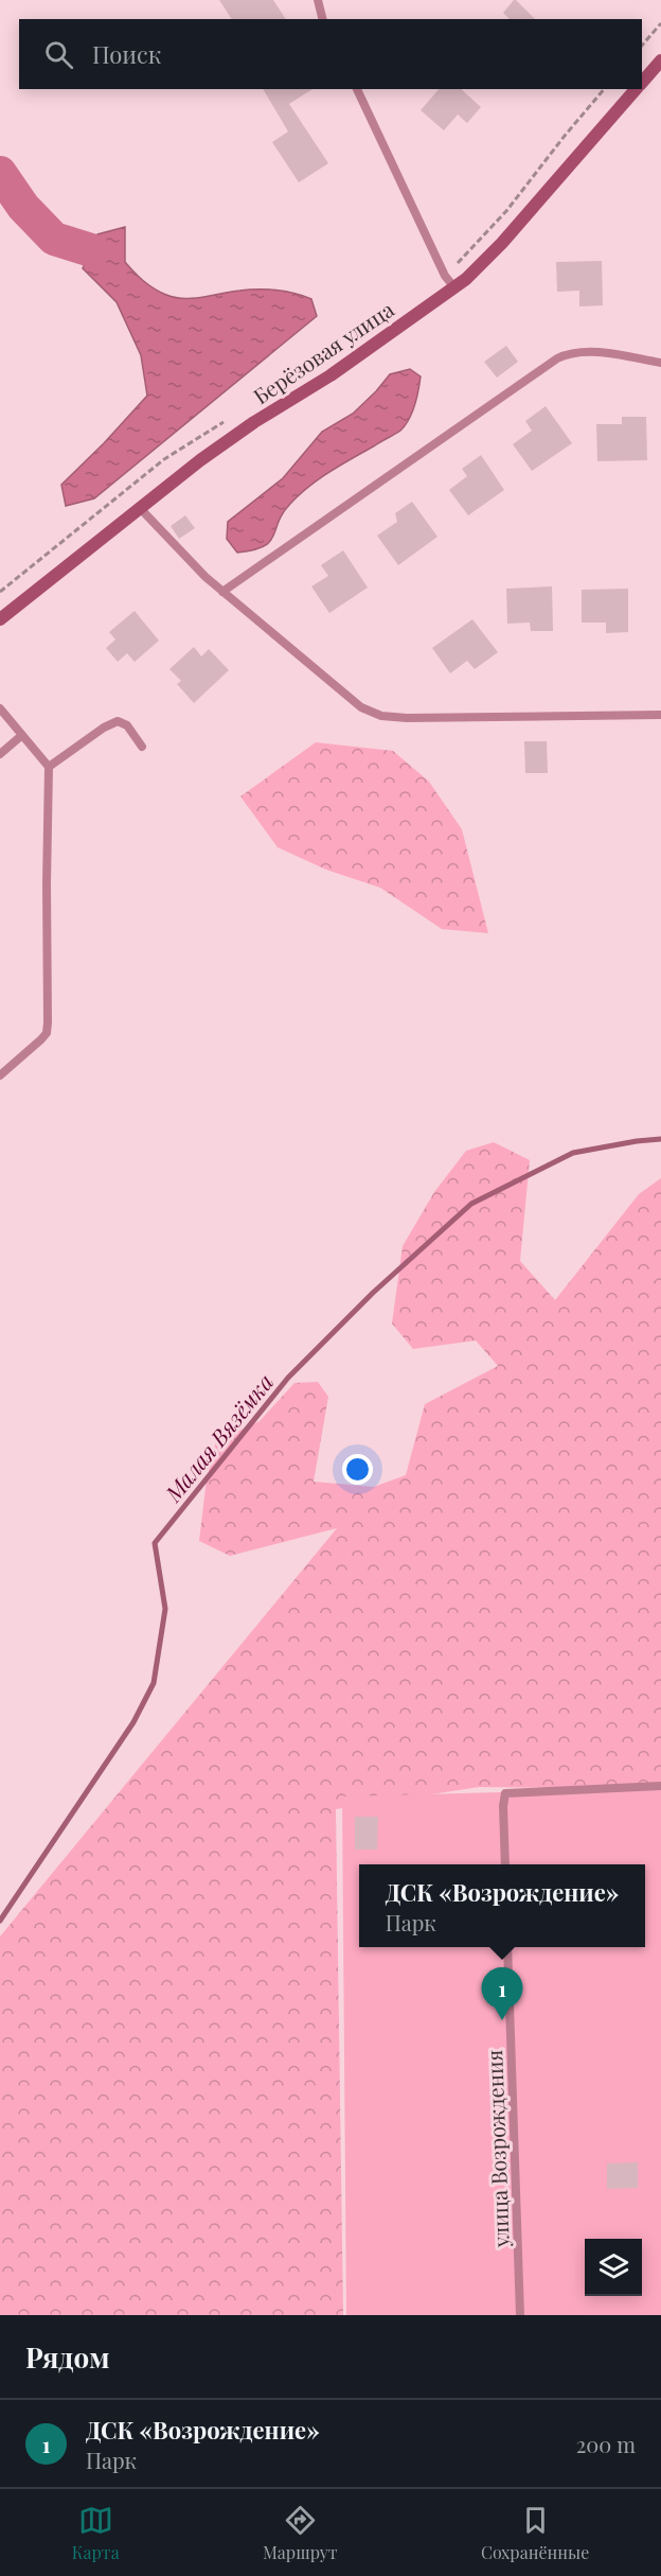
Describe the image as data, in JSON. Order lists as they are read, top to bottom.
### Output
{
  "streets": {
    "street": ["Берёзовая улица"],
    "lane": ["улица Возрождения"]
  },
  "water": ["Малая Вязёмка"],
  "page": {
    "search": "Поиск",
    "popup": ["ДСК «Возрождение»", "Парк"],
    "pins": "1",
    "heading": "Рядом",
    "list": [
      {
        "mark": "1",
        "name": "ДСК «Возрождение»",
        "note": "Парк",
        "value": "200 m"
      }
    ],
    "nav": ["Карта", "Маршрут", "Сохранённые"]
  }
}
